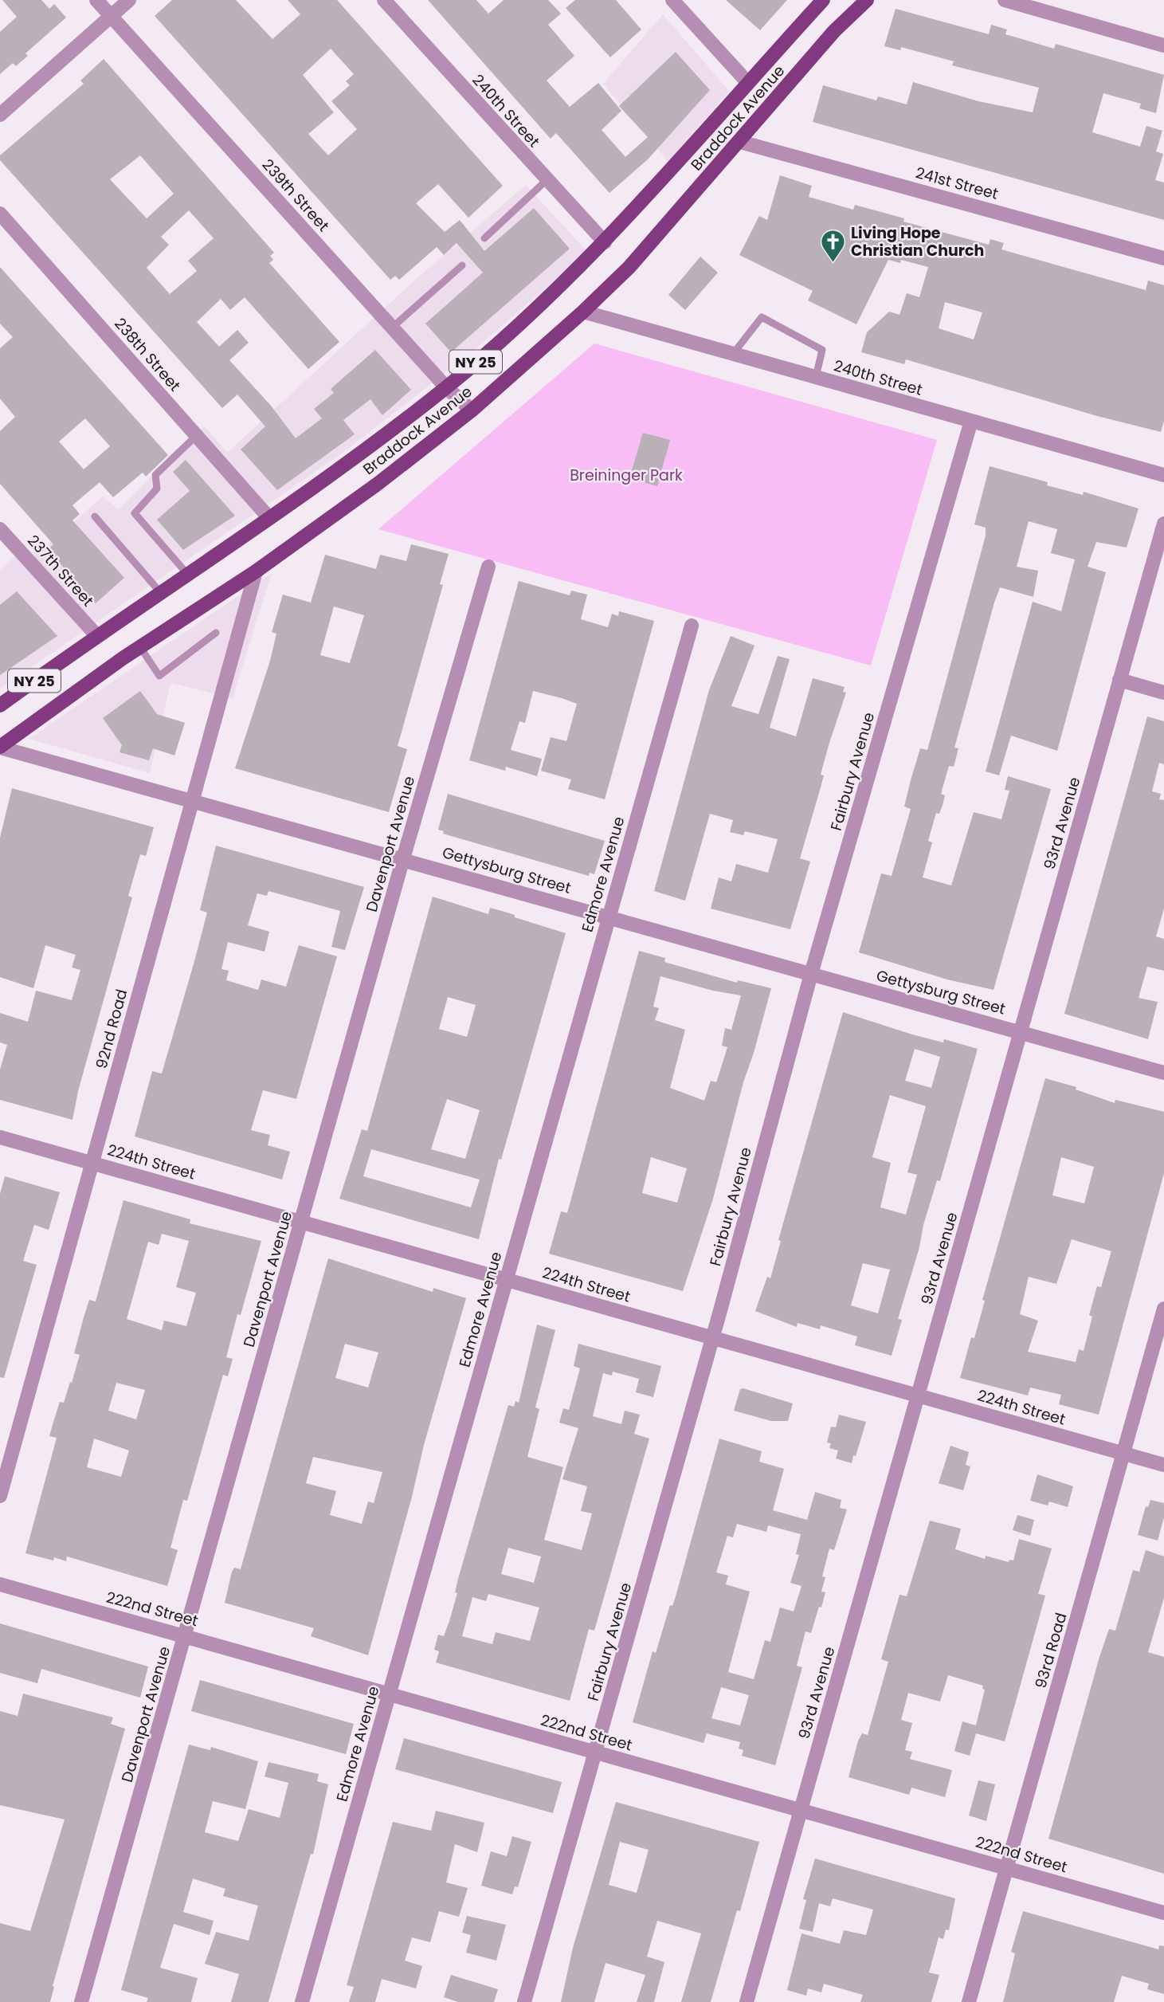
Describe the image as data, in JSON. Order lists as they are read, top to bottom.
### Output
{
  "streets": {
    "main road": ["Braddock Avenue", "NY 25"],
    "street": [
      "240th Street",
      "241st Street",
      "239th Street",
      "238th Street",
      "237th Street",
      "Fairbury Avenue",
      "93rd Avenue",
      "Davenport Avenue",
      "Gettysburg Street",
      "Edmore Avenue",
      "92nd Road",
      "224th Street",
      "222nd Street",
      "93rd Road"
    ]
  },
  "crossings": [
    ["240th Street", "Braddock Avenue"],
    ["240th Street", "Fairbury Avenue"],
    ["Braddock Avenue", "241st Street"],
    ["Braddock Avenue", "239th Street"],
    ["Braddock Avenue", "238th Street"],
    ["Braddock Avenue", "237th Street"],
    ["Braddock Avenue", "Gettysburg Street"],
    ["Braddock Avenue", "92nd Road"],
    ["Fairbury Avenue", "Gettysburg Street"],
    ["Fairbury Avenue", "224th Street"],
    ["Fairbury Avenue", "222nd Street"],
    ["93rd Avenue", "Gettysburg Street"],
    ["93rd Avenue", "224th Street"],
    ["93rd Avenue", "222nd Street"],
    ["Davenport Avenue", "Gettysburg Street"],
    ["Davenport Avenue", "224th Street"],
    ["Davenport Avenue", "222nd Street"],
    ["Gettysburg Street", "Edmore Avenue"],
    ["Gettysburg Street", "92nd Road"],
    ["Edmore Avenue", "224th Street"],
    ["Edmore Avenue", "222nd Street"],
    ["92nd Road", "224th Street"],
    ["224th Street", "93rd Road"],
    ["222nd Street", "93rd Road"]
  ],
  "parks": ["Breininger Park"],
  "places": {
    "church": ["Living Hope Christian Church"]
  }
}
